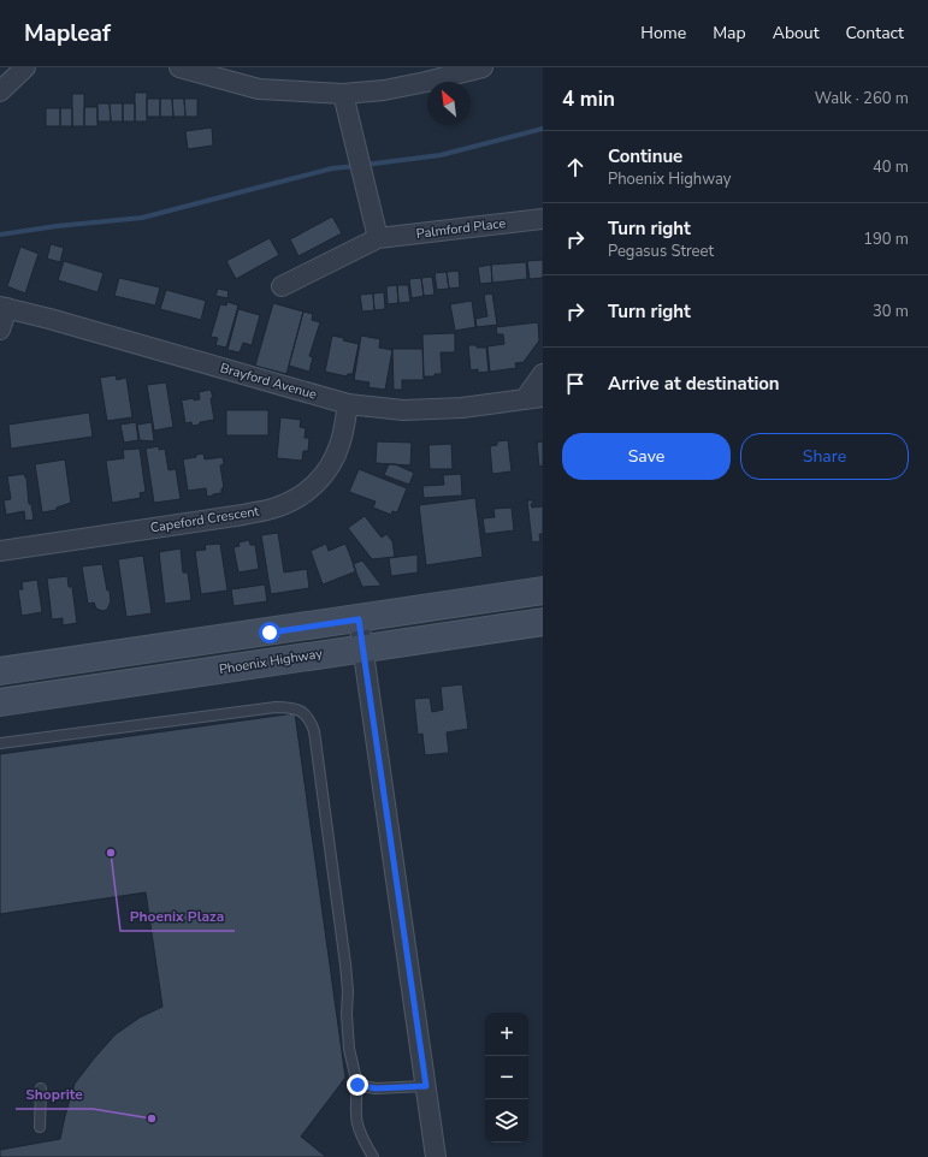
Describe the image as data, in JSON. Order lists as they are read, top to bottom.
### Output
{
  "streets": {
    "main road": ["Phoenix Highway"],
    "street": ["Palmford Place", "Brayford Avenue", "Capeford Crescent"]
  },
  "crossings": [
    ["Brayford Avenue", "Capeford Crescent"]
  ],
  "places": ["Phoenix Plaza", "Shoprite"],
  "north": "top left",
  "page": {
    "header": "Mapleaf",
    "nav": [
      "Home",
      "Map",
      "About",
      "Contact"
    ],
    "heading": ["4 min", "Walk · 260 m"],
    "list": [
      ["Continue", "Phoenix Highway", "40 m"],
      ["Turn right", "Pegasus Street", "190 m"],
      ["Turn right", "30 m"],
      "Arrive at destination"
    ],
    "buttons": ["Save", "Share"],
    "map_buttons": ["+", "−"]
  }
}
